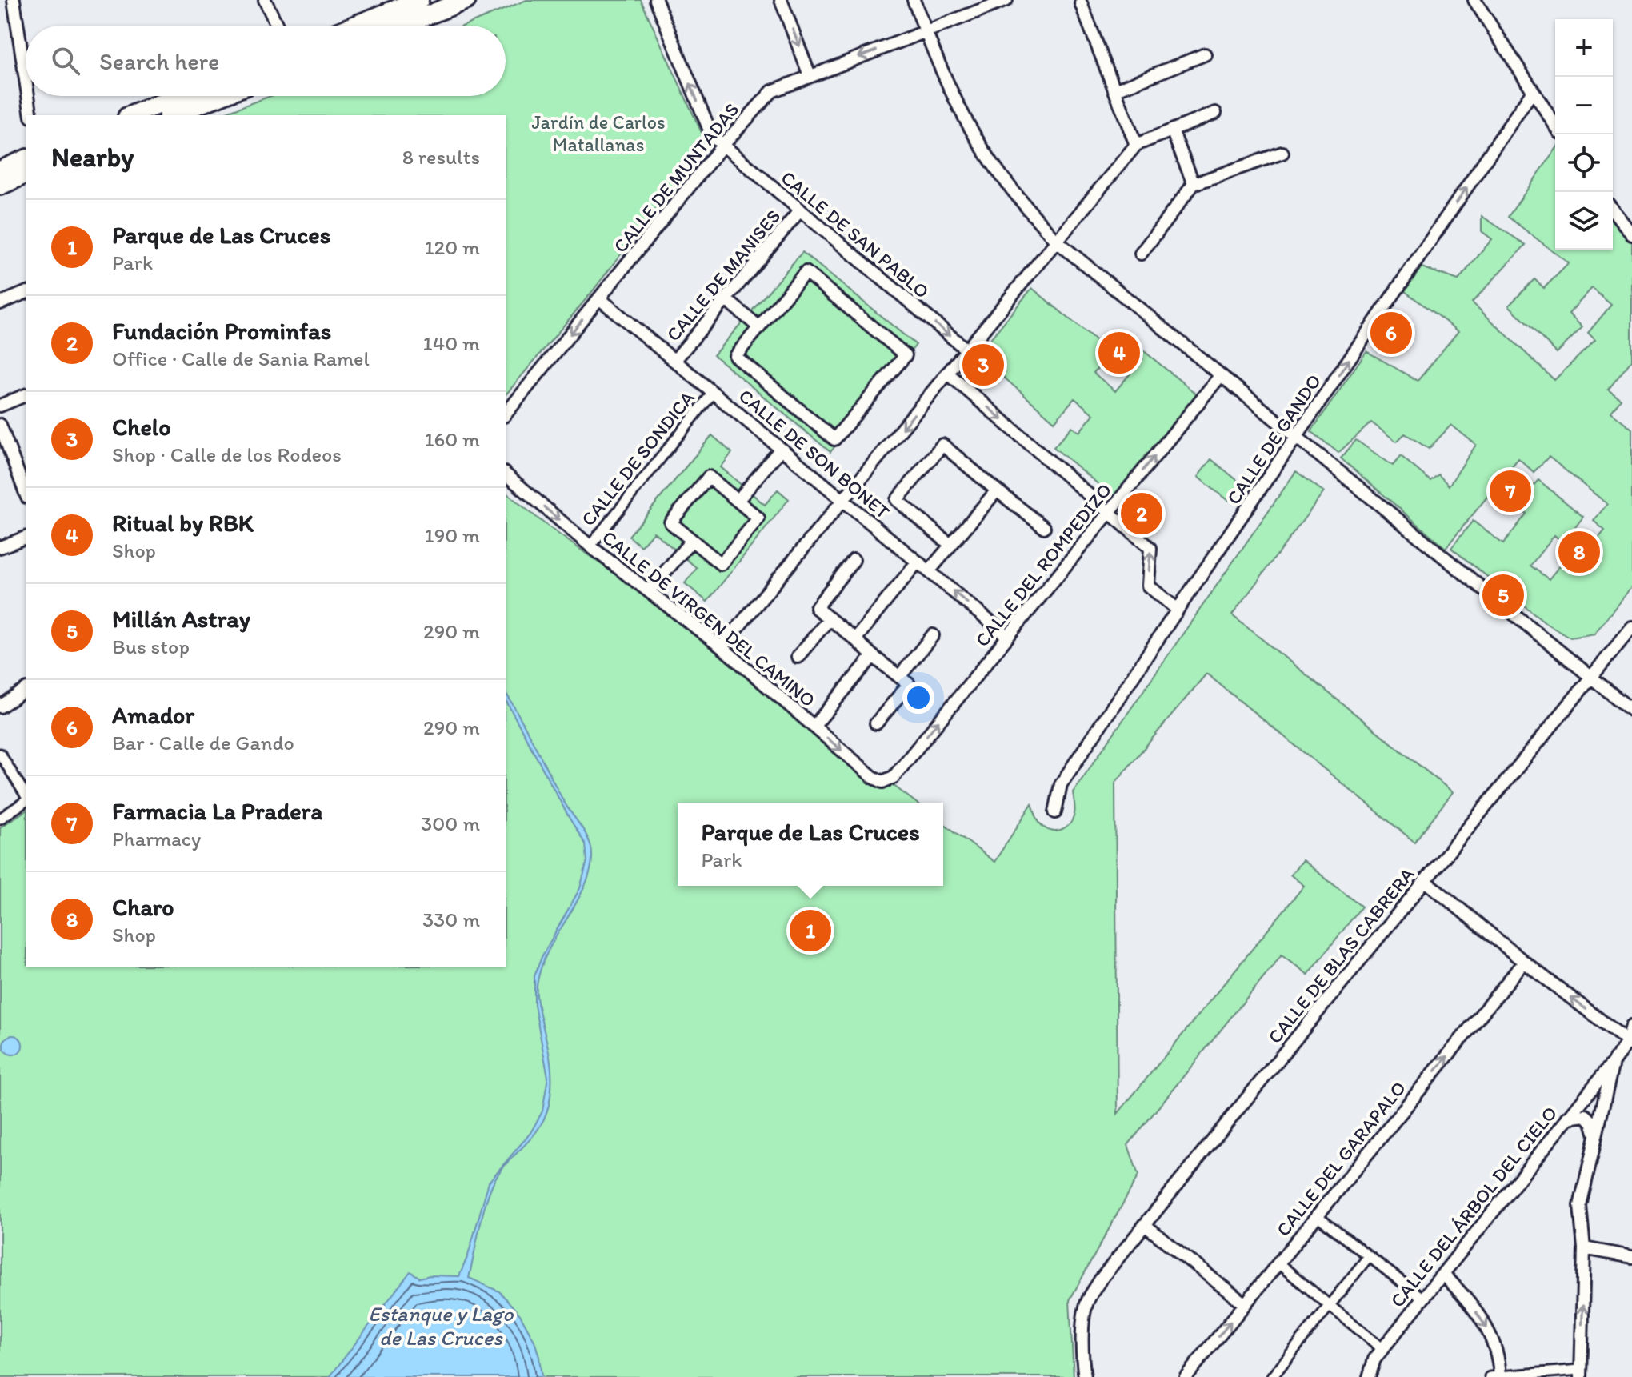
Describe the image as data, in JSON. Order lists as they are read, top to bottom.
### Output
{
  "streets": {
    "street": [
      "CALLE DE MUNTADAS",
      "CALLE DE SAN PABLO",
      "CALLE DE MANISES",
      "CALLE DE GANDO",
      "CALLE DE SON BONET",
      "CALLE DE SONDICA",
      "CALLE DEL ROMPEDIZO",
      "CALLE DE VIRGEN DEL CAMINO",
      "CALLE DE BLAS CABRERA",
      "CALLE DEL GARAPALO",
      "CALLE DEL ÁRBOL DEL CIELO"
    ]
  },
  "crossings": [
    ["CALLE DE MUNTADAS", "CALLE DE SAN PABLO"],
    ["CALLE DE MUNTADAS", "CALLE DE SON BONET"],
    ["CALLE DE SAN PABLO", "CALLE DE MANISES"],
    ["CALLE DE MANISES", "CALLE DE SON BONET"],
    ["CALLE DE SON BONET", "CALLE DE SONDICA"],
    ["CALLE DE SON BONET", "CALLE DEL ROMPEDIZO"],
    ["CALLE DE SONDICA", "CALLE DE VIRGEN DEL CAMINO"],
    ["CALLE DEL ROMPEDIZO", "CALLE DE VIRGEN DEL CAMINO"]
  ],
  "one_way": [
    "CALLE DE MUNTADAS",
    "CALLE DE GANDO",
    "CALLE DE VIRGEN DEL CAMINO",
    "CALLE DEL GARAPALO"
  ],
  "water": ["Estanque y Lago de Las Cruces"],
  "parks": ["Jardín de Carlos Matallanas"],
  "page": {
    "map_buttons": ["+", "−"],
    "search": "Search here",
    "heading": ["Nearby", "8 results"],
    "list": [
      {
        "mark": "1",
        "name": "Parque de Las Cruces",
        "note": "Park",
        "value": "120 m"
      },
      {
        "mark": "2",
        "name": "Fundación Prominfas",
        "note": "Office · Calle de Sania Ramel",
        "value": "140 m"
      },
      {
        "mark": "3",
        "name": "Chelo",
        "note": "Shop · Calle de los Rodeos",
        "value": "160 m"
      },
      {
        "mark": "4",
        "name": "Ritual by RBK",
        "note": "Shop",
        "value": "190 m"
      },
      {
        "mark": "5",
        "name": "Millán Astray",
        "note": "Bus stop",
        "value": "290 m"
      },
      {
        "mark": "6",
        "name": "Amador",
        "note": "Bar · Calle de Gando",
        "value": "290 m"
      },
      {
        "mark": "7",
        "name": "Farmacia La Pradera",
        "note": "Pharmacy",
        "value": "300 m"
      },
      {
        "mark": "8",
        "name": "Charo",
        "note": "Shop",
        "value": "330 m"
      }
    ],
    "pins": [
      "6",
      "4",
      "3",
      "7",
      "2",
      "8",
      "5",
      "1"
    ],
    "popup": ["Parque de Las Cruces", "Park"]
  }
}
